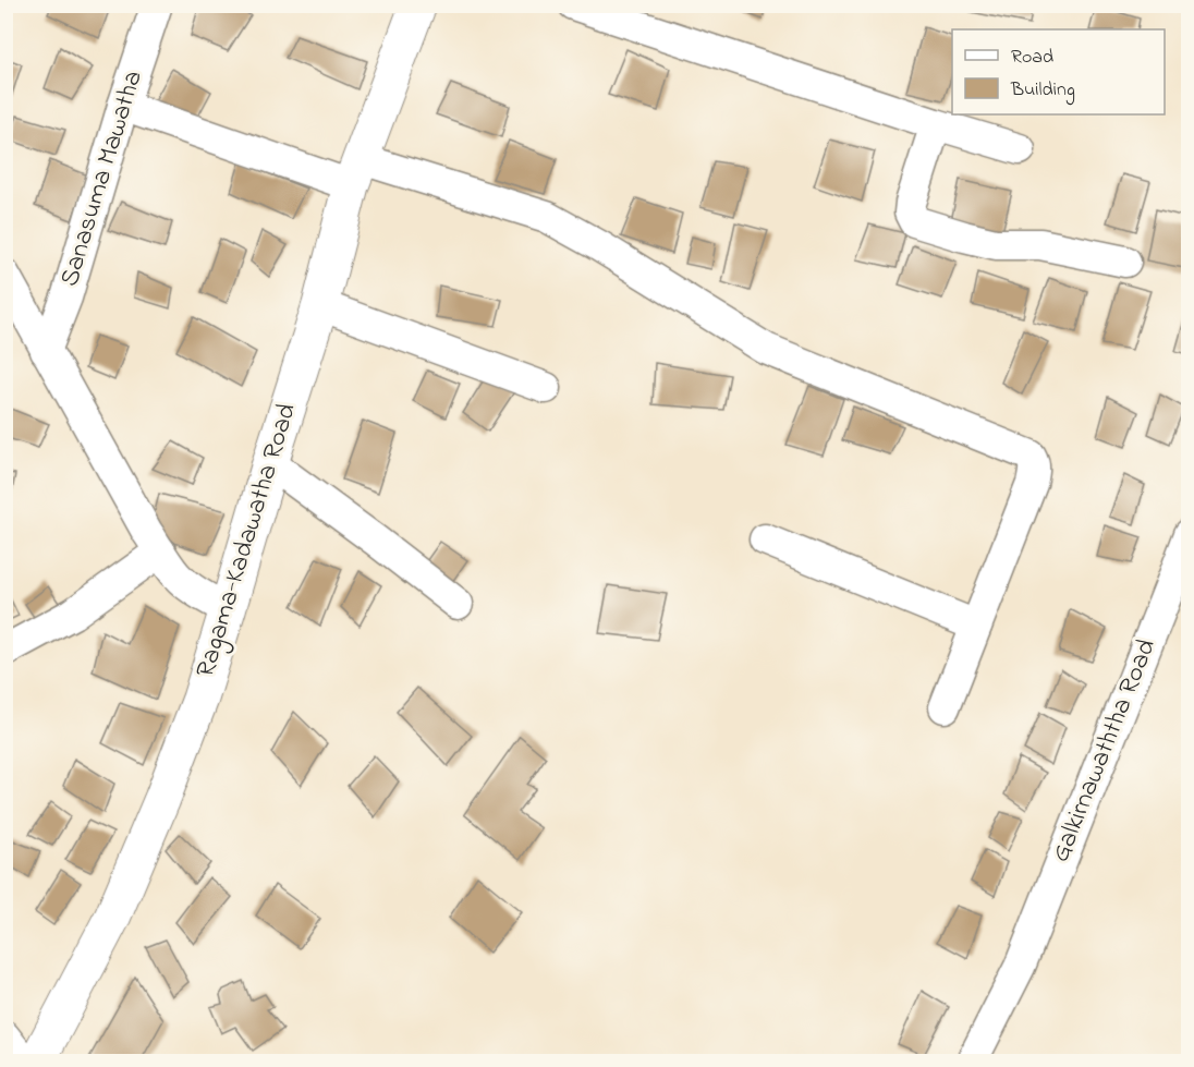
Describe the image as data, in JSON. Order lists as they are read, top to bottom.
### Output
{
  "streets": {
    "main road": ["Ragama-Kadawatha Road"],
    "street": ["Sanasuma Mawatha", "Galkirnawaththa Road"]
  },
  "legend": ["Road", "Building"]
}
